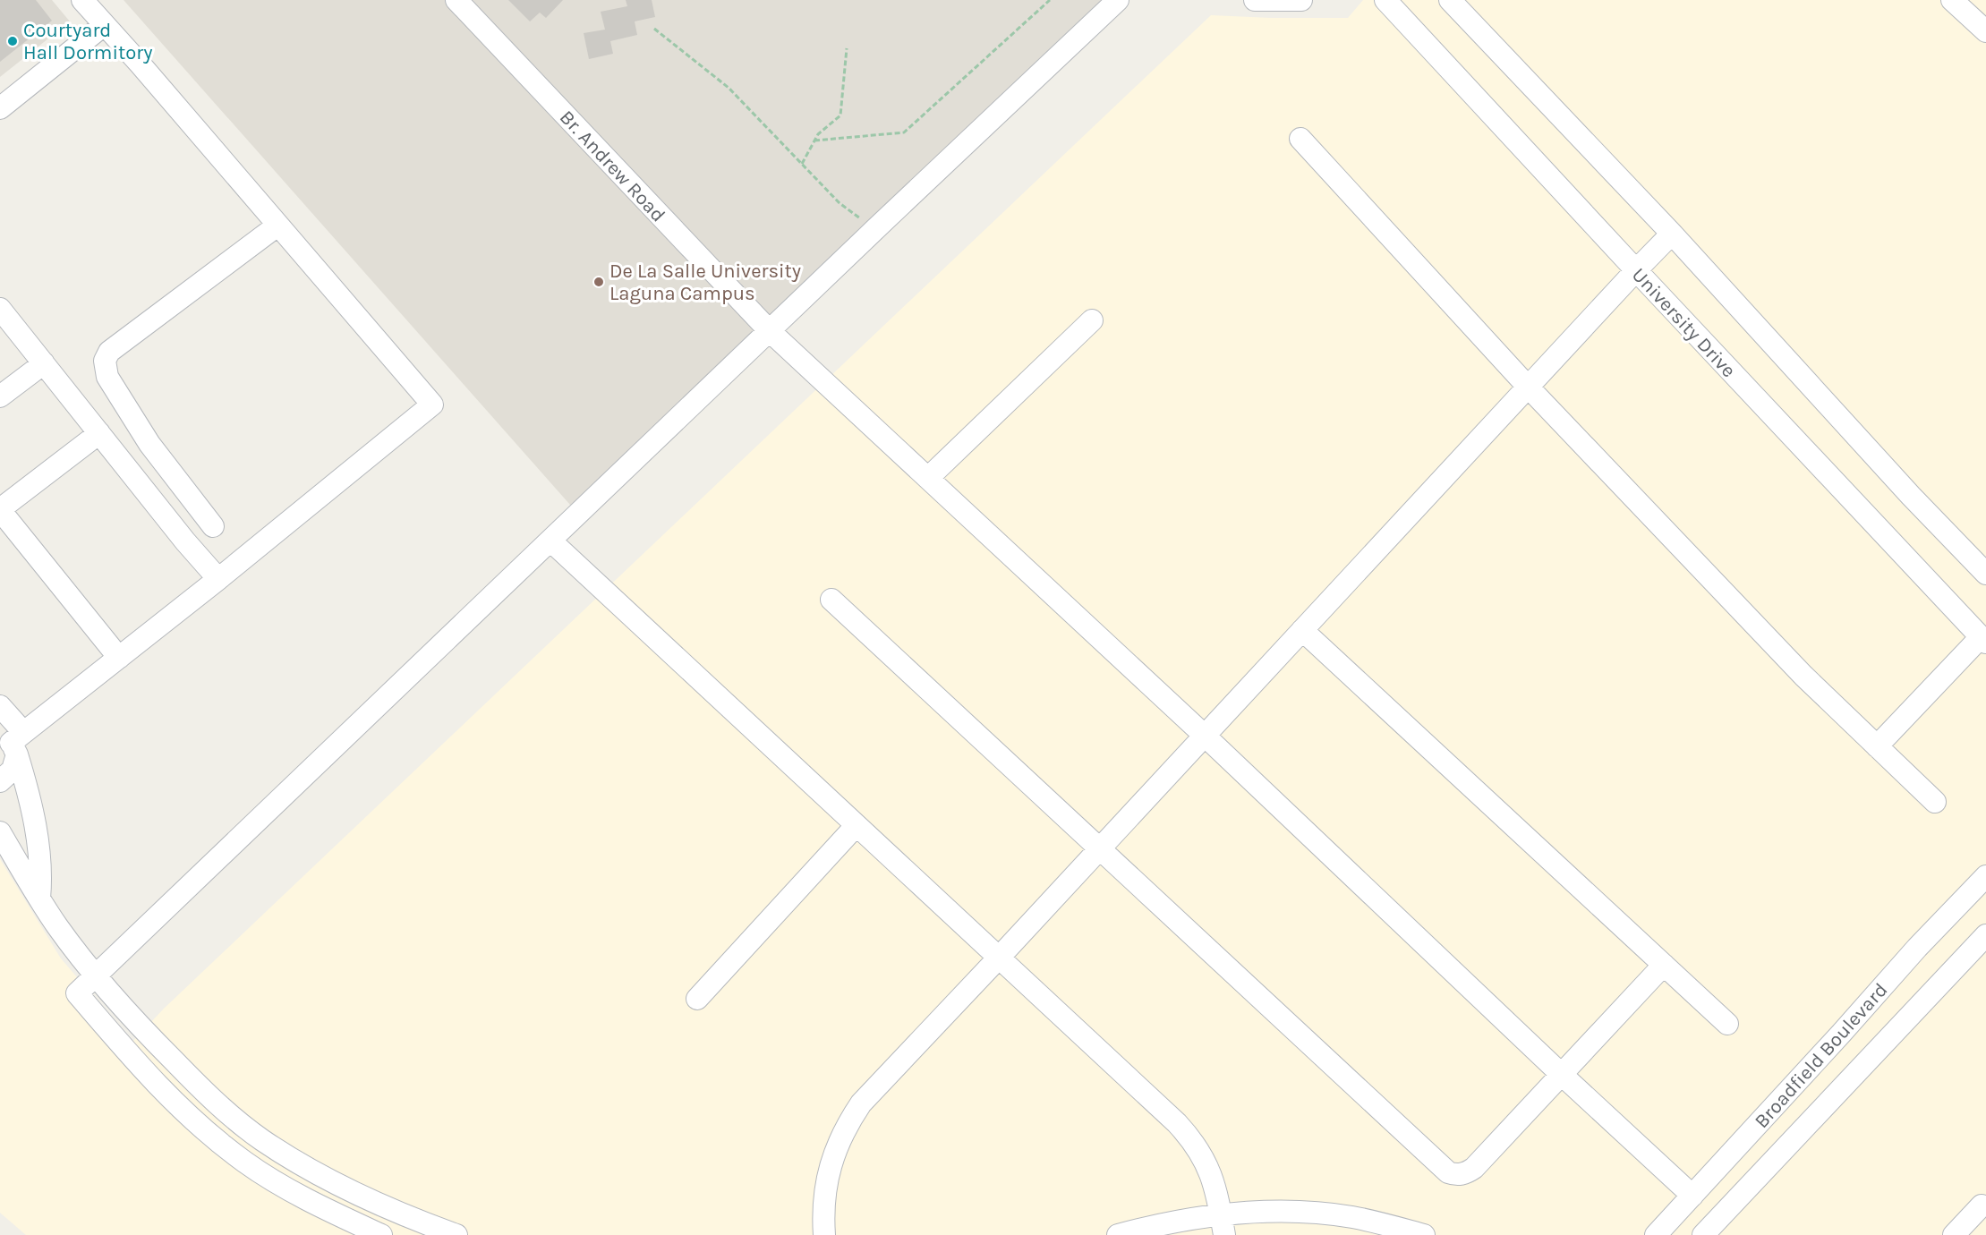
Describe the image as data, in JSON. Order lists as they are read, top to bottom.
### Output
{
  "streets": {
    "street": ["Br. Andrew Road", "University Drive", "Broadfield Boulevard"]
  },
  "crossings": [
    ["Br. Andrew Road", "Broadfield Boulevard"]
  ],
  "places": ["Courtyard Hall Dormitory", "De La Salle University Laguna Campus"]
}
